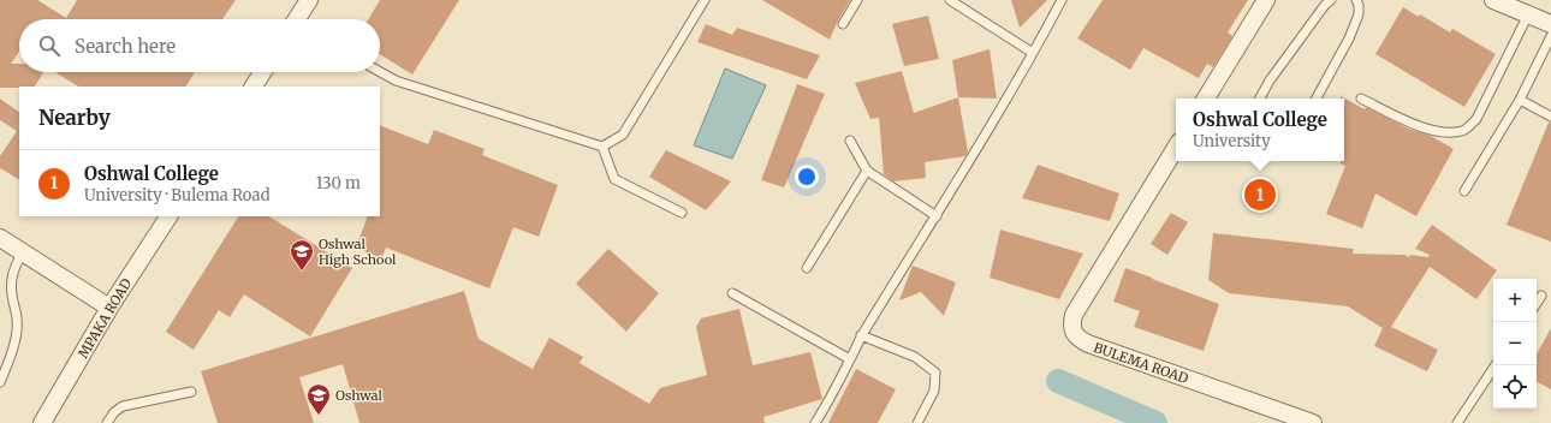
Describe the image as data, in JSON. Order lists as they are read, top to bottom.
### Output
{
  "streets": {
    "street": ["MPAKA ROAD", "BULEMA ROAD"]
  },
  "places": {
    "school or university": ["Oshwal High School", "Oshwal"]
  },
  "page": {
    "search": "Search here",
    "heading": "Nearby",
    "popup": ["Oshwal College", "University"],
    "list": [
      {
        "mark": "1",
        "name": "Oshwal College",
        "note": "University · Bulema Road",
        "value": "130 m"
      }
    ],
    "pins": "1",
    "map_buttons": ["+", "−"]
  }
}
